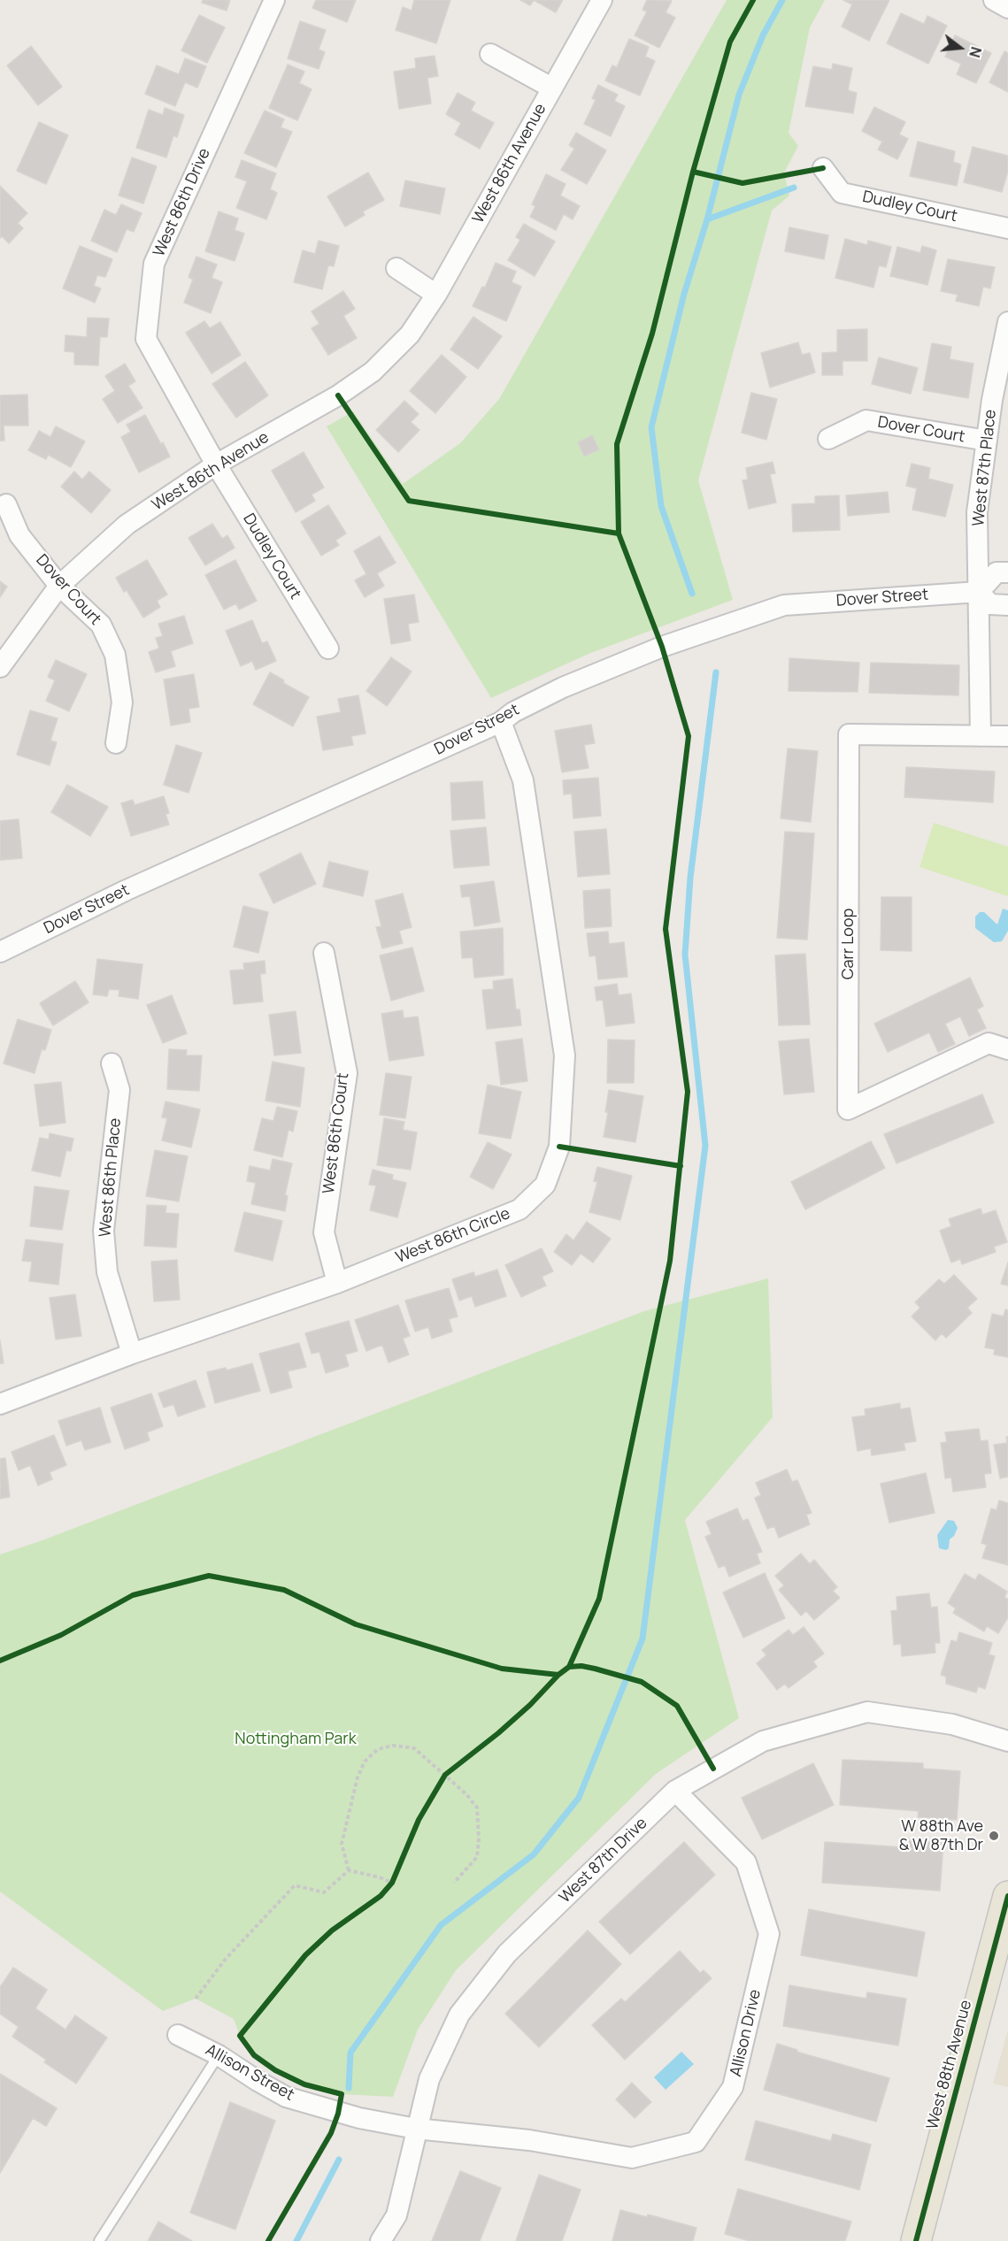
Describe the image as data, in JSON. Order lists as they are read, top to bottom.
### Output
{
  "streets": {
    "main road": ["West 88th Avenue"],
    "street": [
      "West 86th Avenue",
      "West 86th Drive",
      "Dudley Court",
      "Dover Court",
      "West 87th Place",
      "Dover Street",
      "Carr Loop",
      "West 86th Court",
      "West 86th Place",
      "West 86th Circle",
      "West 87th Drive",
      "Allison Drive",
      "Allison Street"
    ]
  },
  "crossings": [
    ["West 86th Avenue", "West 86th Drive"],
    ["West 86th Avenue", "Dudley Court"],
    ["West 86th Avenue", "Dover Court"],
    ["West 86th Drive", "Dudley Court"],
    ["Dover Court", "West 87th Place"],
    ["West 87th Place", "Dover Street"],
    ["Dover Street", "West 86th Circle"],
    ["West 86th Court", "West 86th Circle"],
    ["West 86th Place", "West 86th Circle"],
    ["West 87th Drive", "Allison Drive"],
    ["West 87th Drive", "Allison Street"],
    ["Allison Drive", "Allison Street"]
  ],
  "parks": ["Nottingham Park"],
  "places": ["W 88th Ave & W 87th Dr"],
  "north": "right"
}
